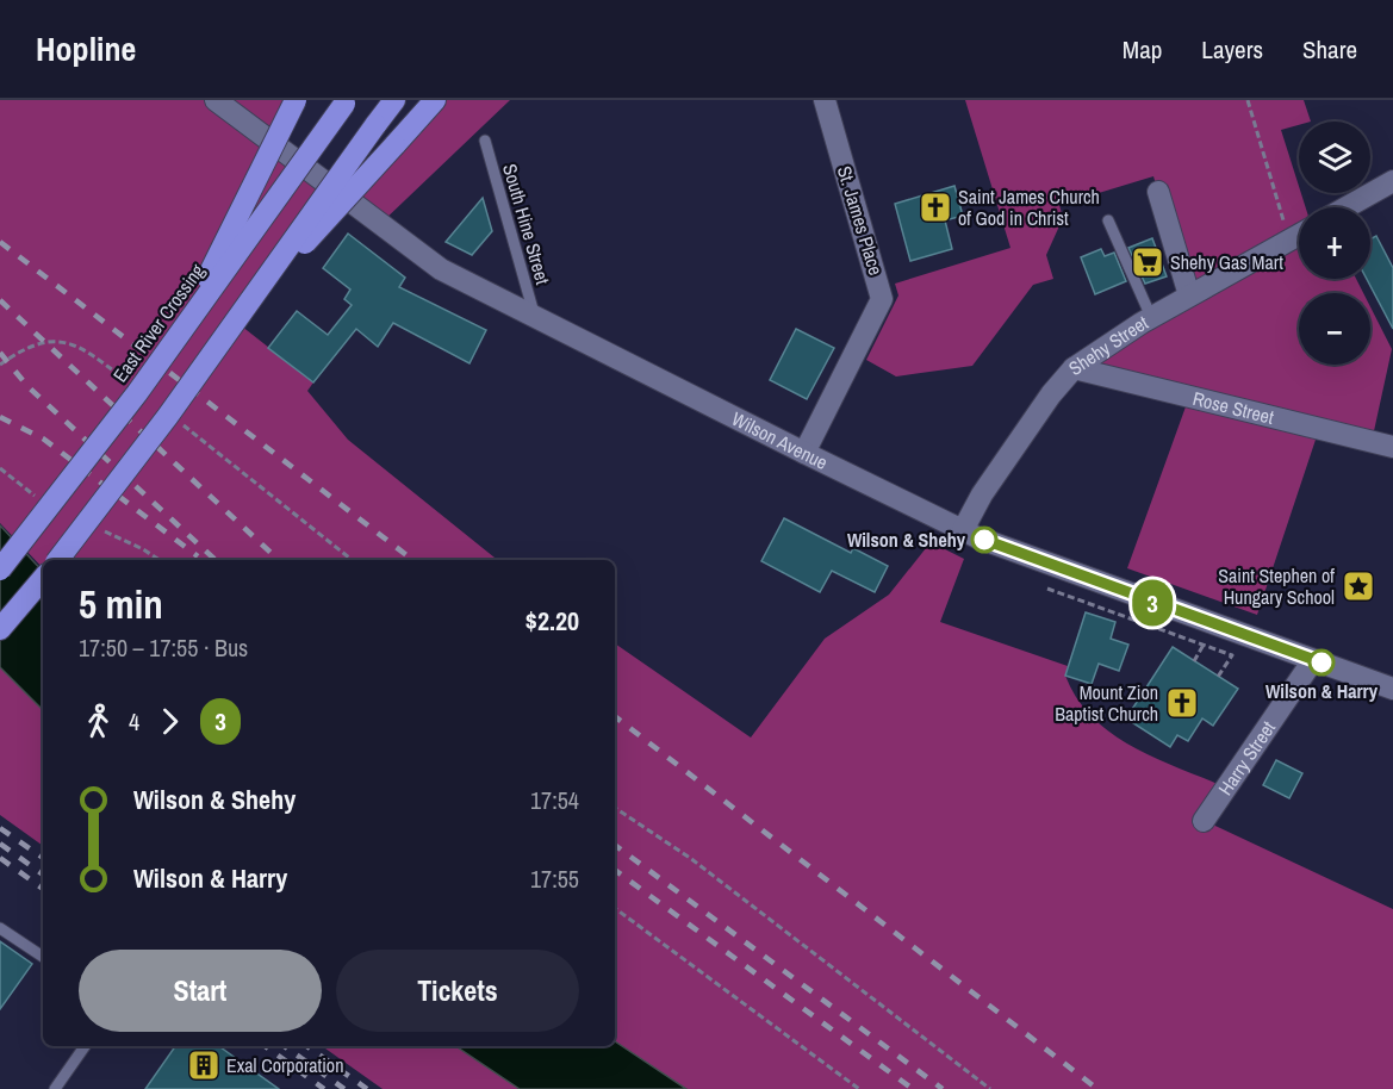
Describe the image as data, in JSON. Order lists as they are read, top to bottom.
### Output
{
  "streets": {
    "highway": ["East River Crossing"],
    "street": [
      "St. James Place",
      "Shehy Street",
      "Rose Street",
      "Wilson Avenue",
      "Harry Street"
    ],
    "lane": ["South Hine Street"]
  },
  "crossings": [
    ["St. James Place", "Wilson Avenue"],
    ["South Hine Street", "Wilson Avenue"],
    ["Shehy Street", "Rose Street"],
    ["Shehy Street", "Wilson Avenue"],
    ["Wilson Avenue", "Harry Street"]
  ],
  "places": {
    "church": ["Saint James Church of God in Christ", "Mount Zion Baptist Church"],
    "supermarket": ["Shehy Gas Mart"],
    "other": ["Wilson & Shehy", "Wilson & Harry"],
    "place": ["Saint Stephen of Hungary School"],
    "building": ["Exal Corporation"]
  },
  "lines": ["bus line 3"],
  "page": {
    "header": "Hopline",
    "nav": ["Map", "Layers", "Share"],
    "on_map": "3",
    "map_buttons": ["+", "−"],
    "heading": ["5 min", "17:50 – 17:55 · Bus", "$2.20"],
    "legs": ["4", "3"],
    "list": [
      {
        "name": "Wilson & Shehy",
        "value": "17:54"
      },
      {
        "name": "Wilson & Harry",
        "value": "17:55"
      }
    ],
    "buttons": ["Start", "Tickets"]
  }
}
